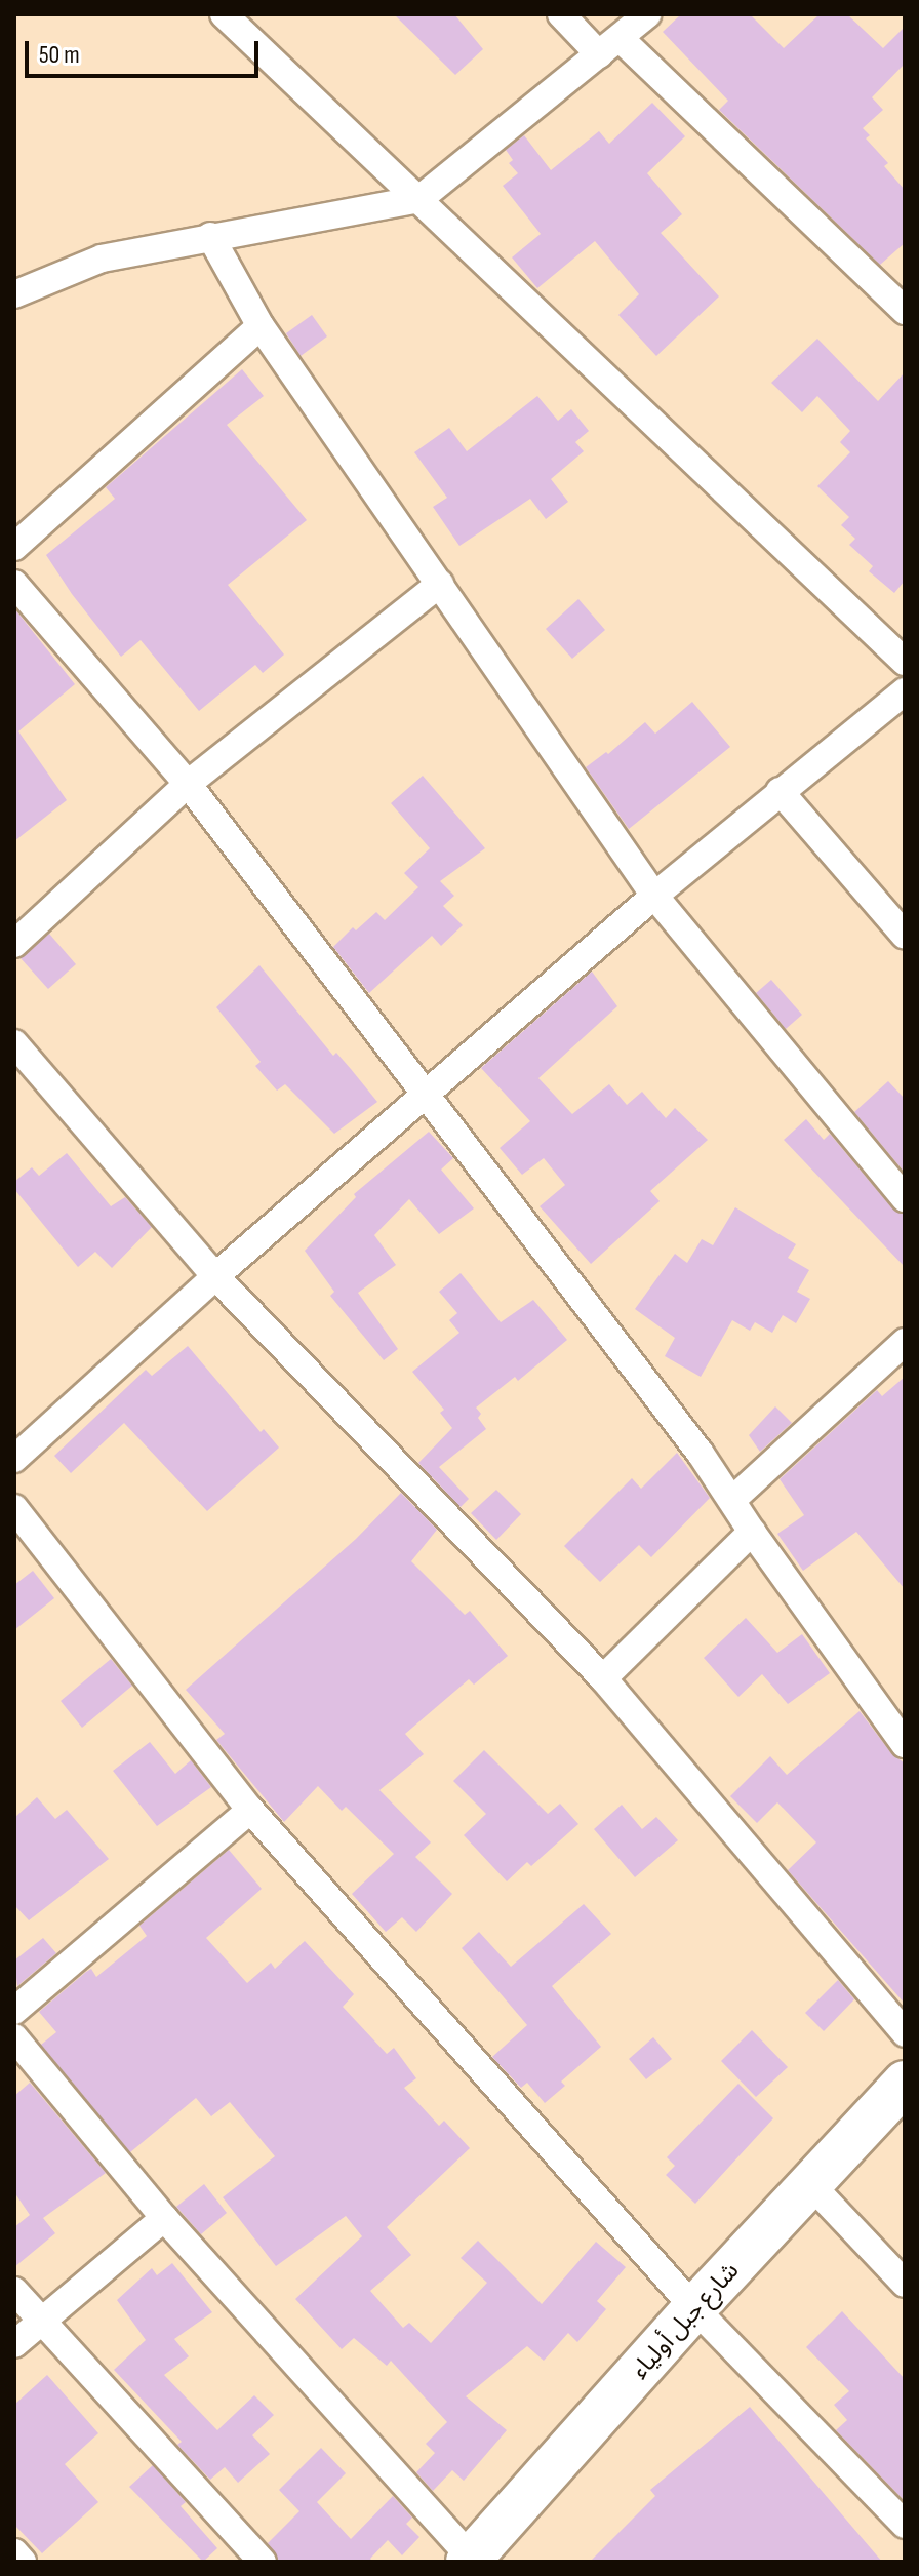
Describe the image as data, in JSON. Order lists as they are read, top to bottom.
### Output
{
  "streets": {
    "highway": ["شارع جبل أولياء"]
  },
  "scale_bar": "50 m"
}
